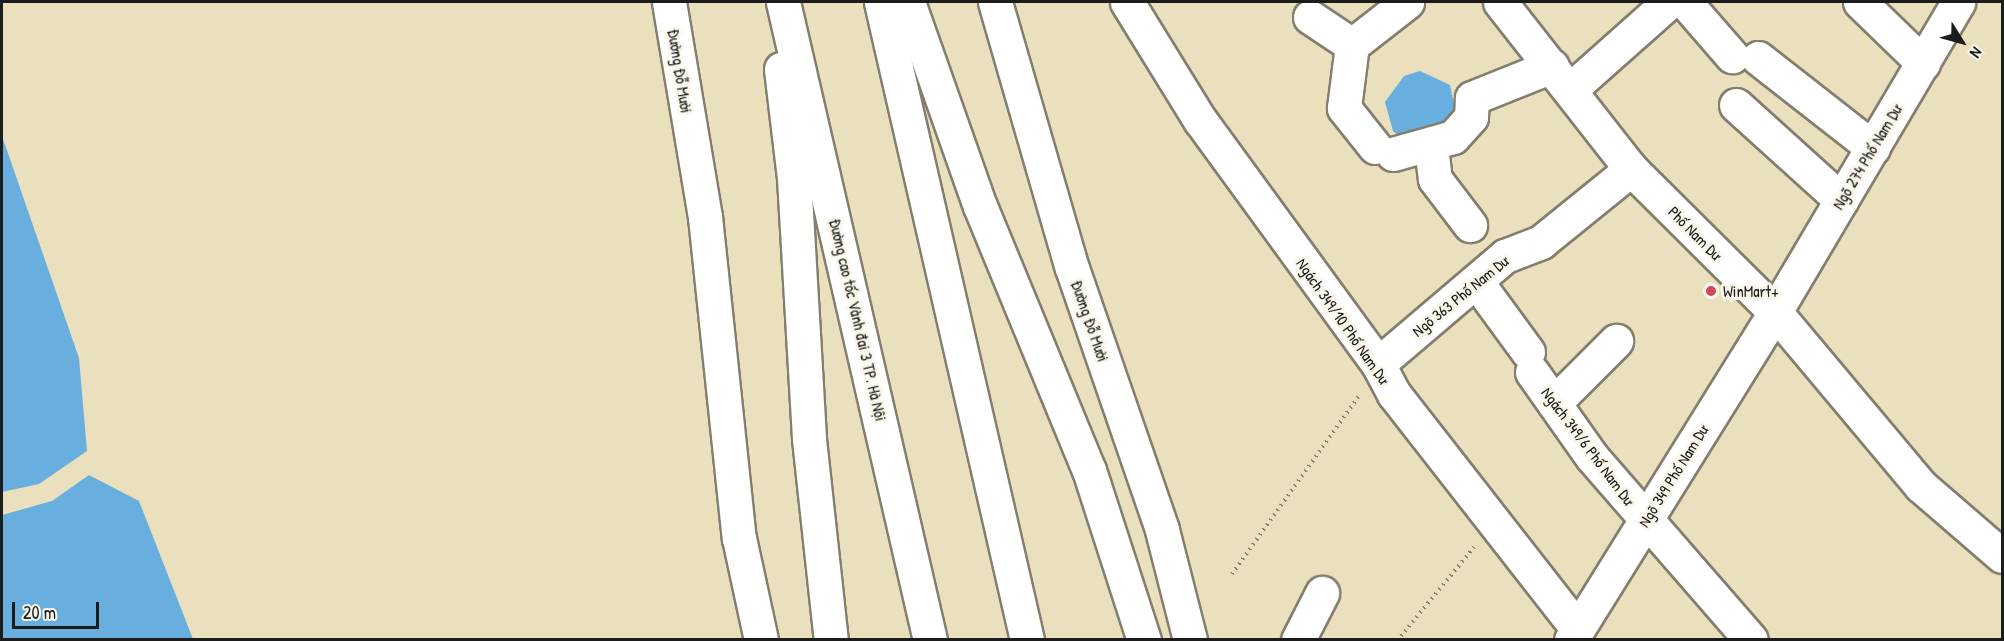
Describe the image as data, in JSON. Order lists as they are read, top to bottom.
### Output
{
  "streets": {
    "main road": [
      "Đường Đỗ Mười",
      "Ngõ 274 Phố Nam Dư",
      "Phố Nam Dư",
      "Ngõ 363 Phố Nam Dư",
      "Đường cao tốc Vành đai 3 TP. Hà Nội",
      "Ngách 349/10 Phố Nam Dư",
      "Ngách 349/6 Phố Nam Dư",
      "Ngõ 349 Phố Nam Dư"
    ]
  },
  "crossings": [
    ["Ngõ 274 Phố Nam Dư", "Phố Nam Dư"],
    ["Ngõ 274 Phố Nam Dư", "Ngõ 349 Phố Nam Dư"],
    ["Phố Nam Dư", "Ngõ 363 Phố Nam Dư"],
    ["Phố Nam Dư", "Ngõ 349 Phố Nam Dư"],
    ["Ngõ 363 Phố Nam Dư", "Ngách 349/10 Phố Nam Dư"],
    ["Ngõ 363 Phố Nam Dư", "Ngách 349/6 Phố Nam Dư"],
    ["Ngách 349/10 Phố Nam Dư", "Ngõ 349 Phố Nam Dư"],
    ["Ngách 349/6 Phố Nam Dư", "Ngõ 349 Phố Nam Dư"]
  ],
  "places": ["WinMart+"],
  "scale_bar": "20 m",
  "north": "bottom right"
}
